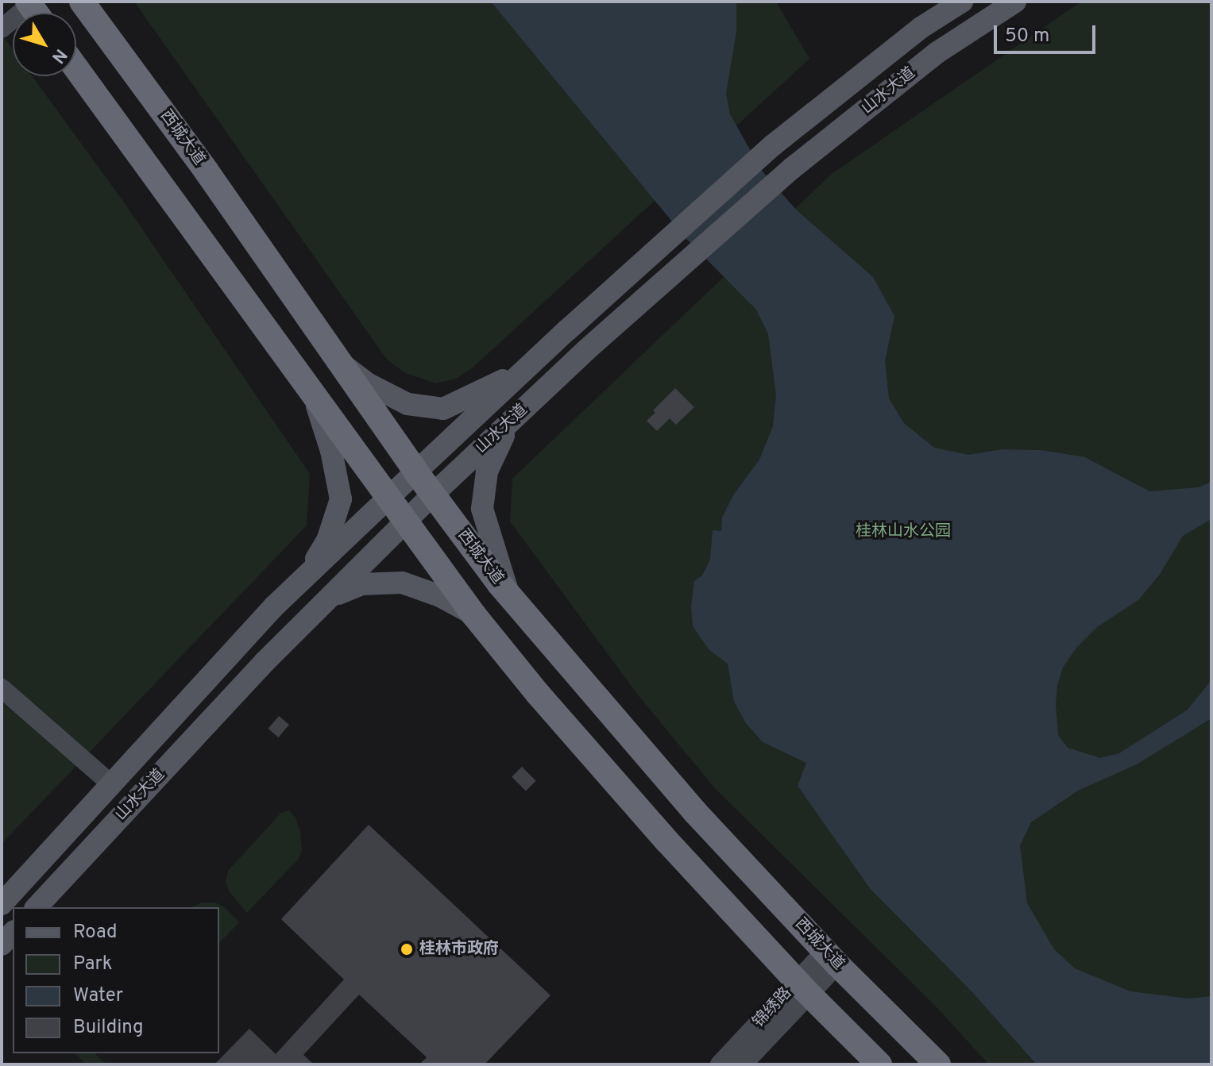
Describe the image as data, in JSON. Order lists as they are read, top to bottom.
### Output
{
  "streets": {
    "highway": ["西城大道"],
    "main road": ["山水大道"],
    "street": ["锦绣路"]
  },
  "crossings": [
    ["山水大道", "西城大道"],
    ["西城大道", "锦绣路"]
  ],
  "parks": ["桂林山水公园"],
  "places": ["桂林市政府"],
  "legend": [
    "Road",
    "Park",
    "Water",
    "Building"
  ],
  "scale_bar": "50 m",
  "north": "bottom right"
}
